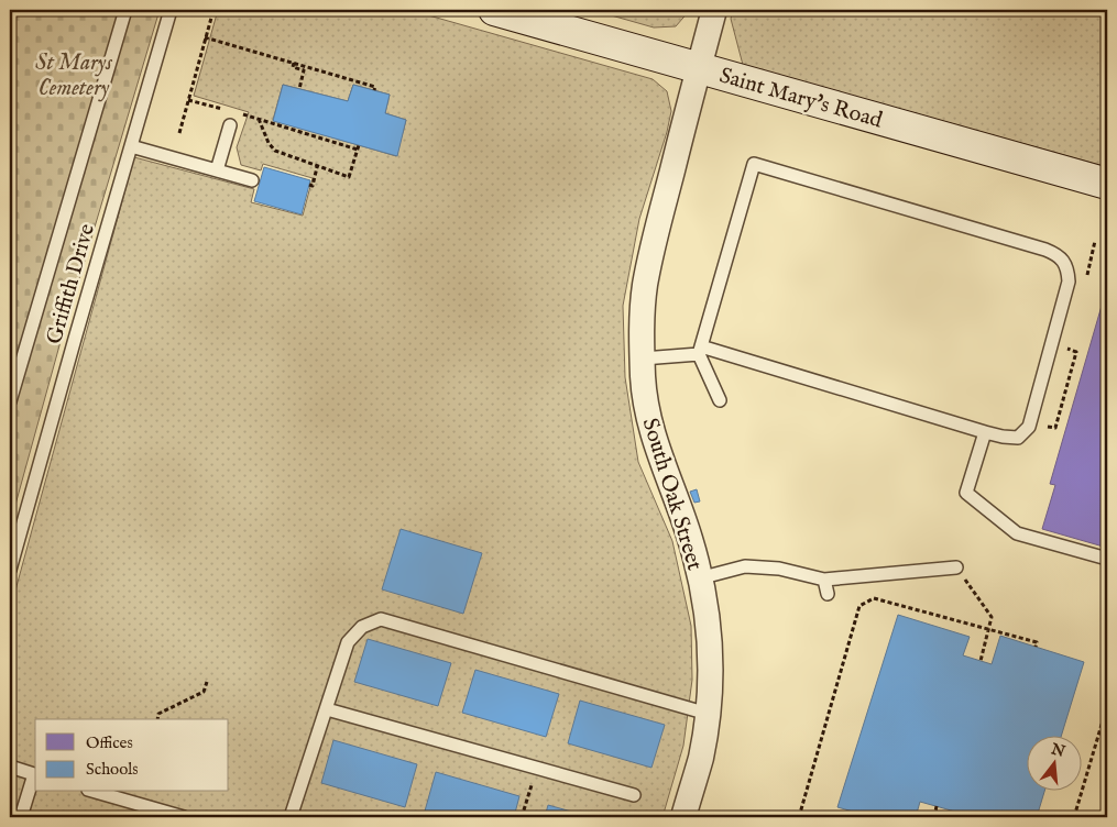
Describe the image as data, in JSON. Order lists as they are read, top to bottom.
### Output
{
  "streets": {
    "main road": ["Saint Mary's Road"],
    "street": ["South Oak Street"],
    "lane": ["Griffith Drive"]
  },
  "crossings": [
    ["Saint Mary's Road", "South Oak Street"]
  ],
  "parks": ["St Marys Cemetery"],
  "legend": ["Offices", "Schools"],
  "north": "top"
}
